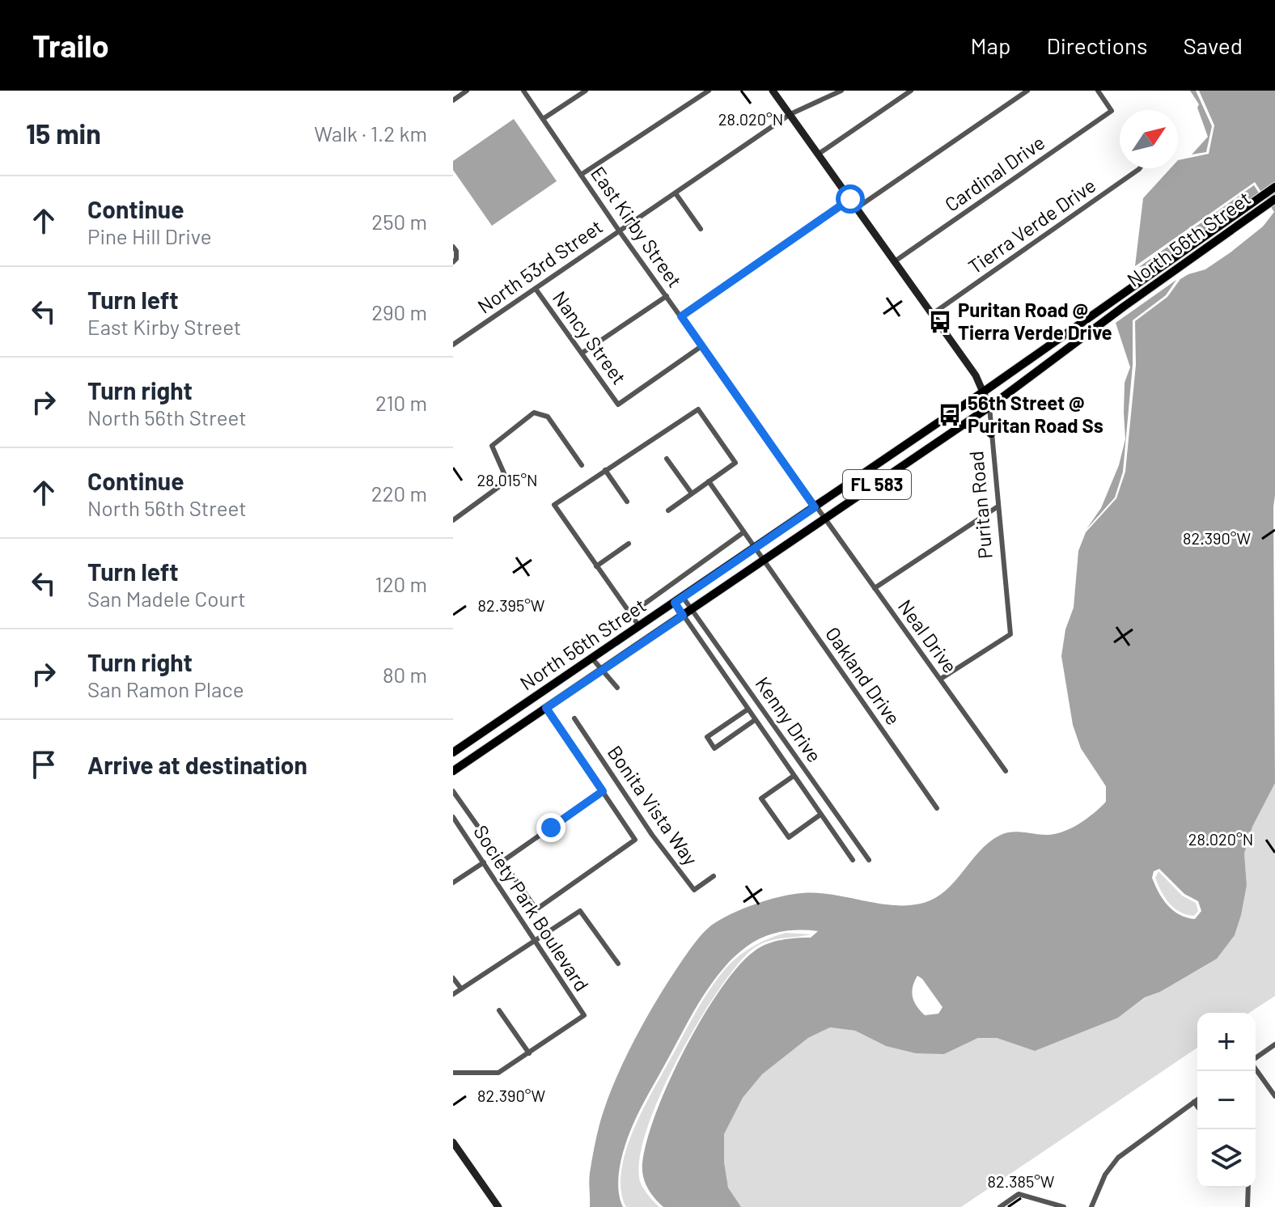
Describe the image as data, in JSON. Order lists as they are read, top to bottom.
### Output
{
  "streets": {
    "main road": ["North 56th Street", "FL 583"],
    "street": [
      "Cardinal Drive",
      "Tierra Verde Drive",
      "East Kirby Street",
      "North 53rd Street",
      "Nancy Street",
      "Puritan Road",
      "Neal Drive",
      "Oakland Drive",
      "Kenny Drive",
      "Bonita Vista Way",
      "Society Park Boulevard"
    ]
  },
  "crossings": [
    ["Cardinal Drive", "Puritan Road"],
    ["Tierra Verde Drive", "Puritan Road"],
    ["East Kirby Street", "North 56th Street"],
    ["East Kirby Street", "North 53rd Street"],
    ["East Kirby Street", "Nancy Street"],
    ["East Kirby Street", "Neal Drive"],
    ["North 56th Street", "Puritan Road"],
    ["North 56th Street", "Neal Drive"],
    ["North 56th Street", "Oakland Drive"],
    ["North 56th Street", "Kenny Drive"],
    ["North 53rd Street", "Nancy Street"],
    ["North 53rd Street", "Puritan Road"],
    ["Puritan Road", "Neal Drive"]
  ],
  "places": {
    "bus stop": ["Puritan Road @ Tierra Verde Drive", "56th Street @ Puritan Road Ss"]
  },
  "north": "top right",
  "page": {
    "header": "Trailo",
    "nav": ["Map", "Directions", "Saved"],
    "heading": ["15 min", "Walk · 1.2 km"],
    "list": [
      ["Continue", "Pine Hill Drive", "250 m"],
      ["Turn left", "East Kirby Street", "290 m"],
      ["Turn right", "North 56th Street", "210 m"],
      ["Continue", "North 56th Street", "220 m"],
      ["Turn left", "San Madele Court", "120 m"],
      ["Turn right", "San Ramon Place", "80 m"],
      "Arrive at destination"
    ],
    "map_buttons": ["+", "−"]
  },
  "coordinates": [
    "28.020°N",
    "28.015°N",
    "82.390°W",
    "82.395°W",
    "82.385°W"
  ]
}
